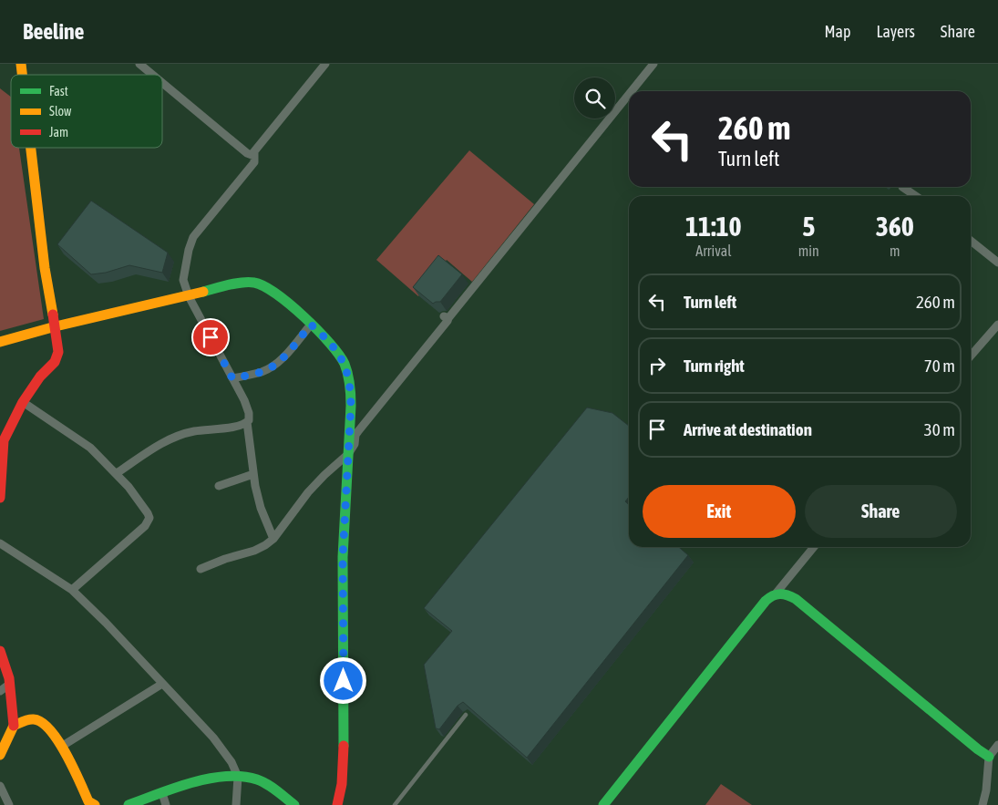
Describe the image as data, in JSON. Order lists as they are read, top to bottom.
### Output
{
  "legend": ["Fast", "Slow", "Jam"],
  "page": {
    "header": "Beeline",
    "nav": ["Map", "Layers", "Share"],
    "turn": ["260 m", "Turn left"],
    "eta": [
      "11:10",
      "Arrival",
      "5",
      "min",
      "360",
      "m"
    ],
    "list": [
      {
        "name": "Turn left",
        "value": "260 m"
      },
      {
        "name": "Turn right",
        "value": "70 m"
      },
      {
        "name": "Arrive at destination",
        "value": "30 m"
      }
    ],
    "buttons": ["Exit", "Share"]
  }
}
